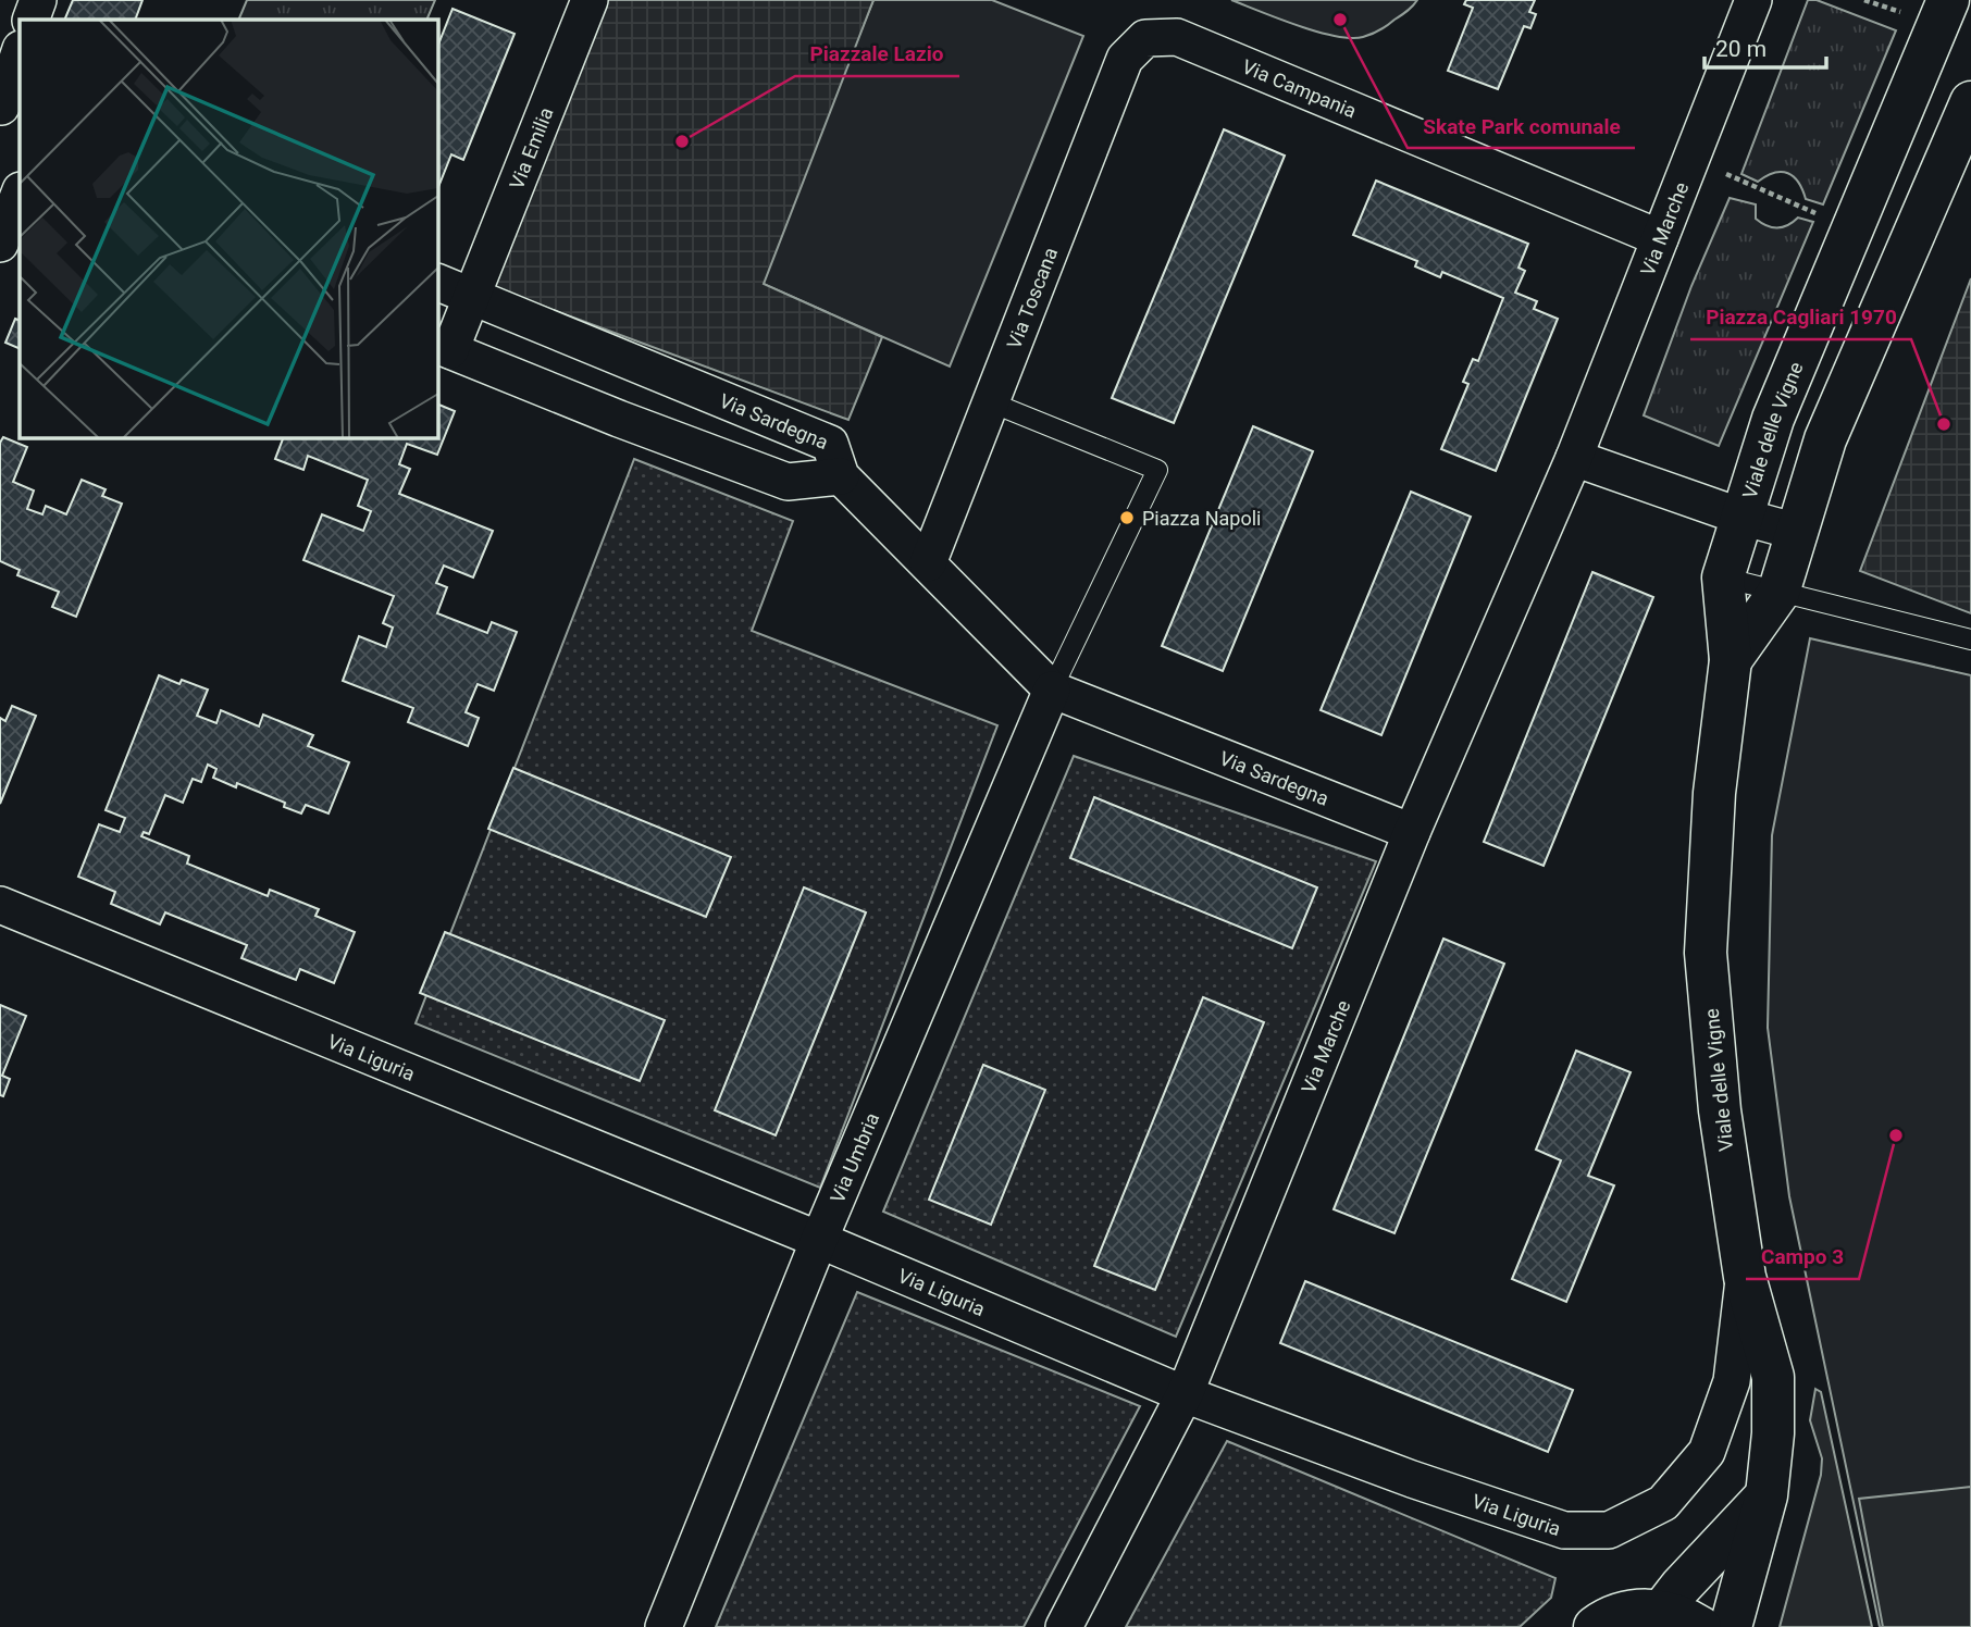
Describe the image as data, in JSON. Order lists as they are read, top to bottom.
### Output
{
  "streets": {
    "street": [
      "Via Campania",
      "Via Emilia",
      "Via Marche",
      "Via Toscana",
      "Via Sardegna",
      "Viale delle Vigne",
      "Via Liguria",
      "Via Umbria"
    ]
  },
  "crossings": [
    ["Via Campania", "Via Marche"],
    ["Via Campania", "Via Toscana"],
    ["Via Emilia", "Via Sardegna"],
    ["Via Marche", "Via Sardegna"],
    ["Via Marche", "Via Liguria"],
    ["Via Sardegna", "Via Umbria"],
    ["Viale delle Vigne", "Via Liguria"],
    ["Via Liguria", "Via Umbria"]
  ],
  "places": [
    "Skate Park comunale",
    "Piazzale Lazio",
    "Piazza Cagliari 1970",
    "Piazza Napoli",
    "Campo 3"
  ],
  "scale_bar": "20 m"
}
